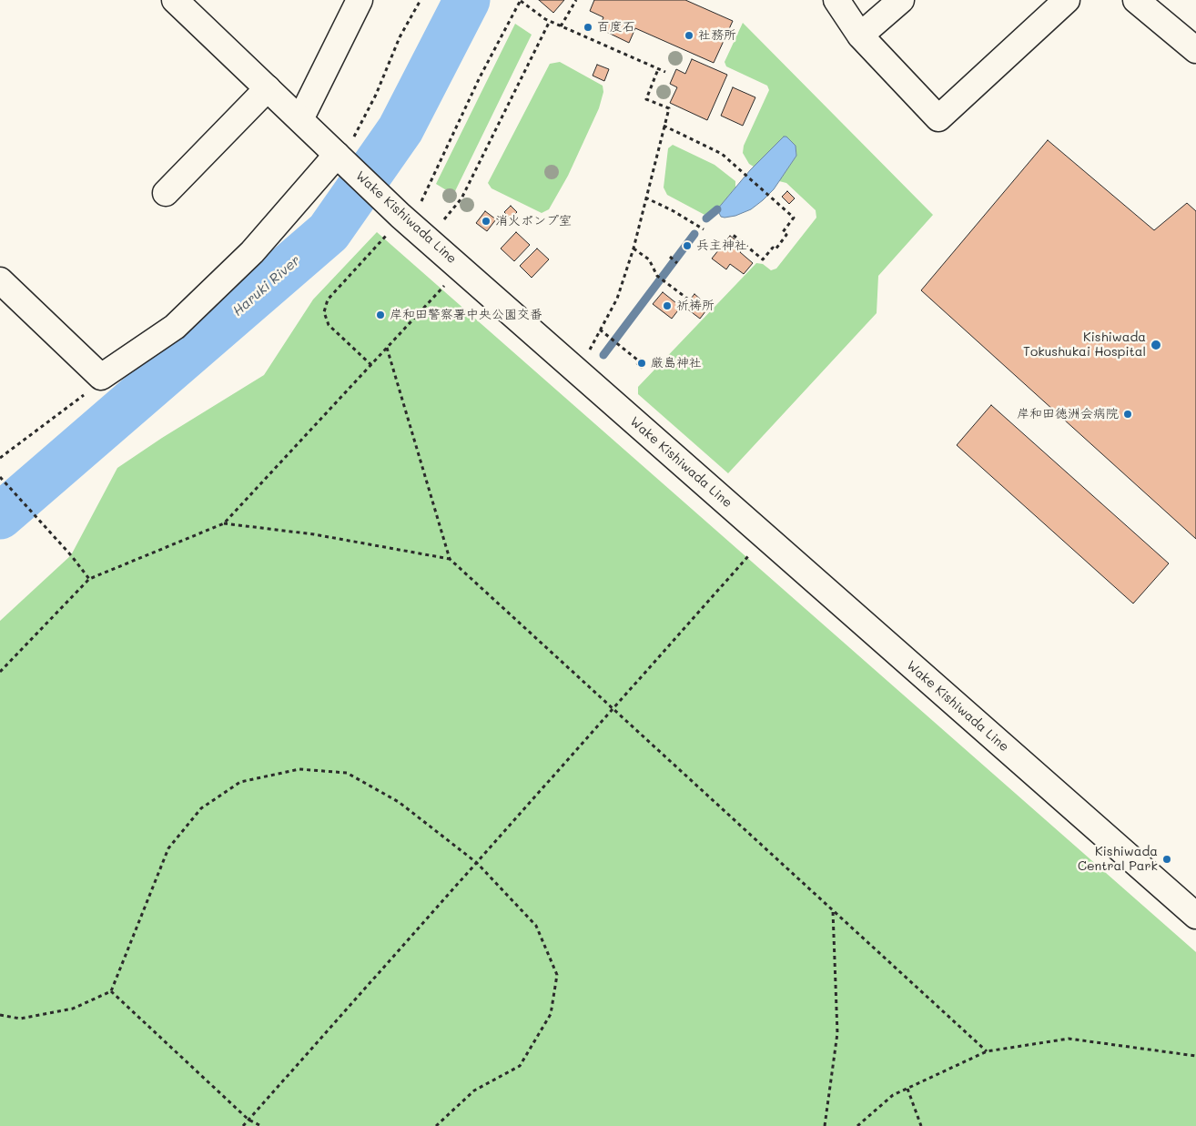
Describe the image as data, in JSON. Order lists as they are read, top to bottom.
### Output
{
  "streets": {
    "main road": ["Wake Kishiwada Line"]
  },
  "water": ["Haruki River"],
  "places": [
    "百度石",
    "社務所",
    "消火ポンプ室",
    "兵主神社",
    "祈祷所",
    "岸和田警察署中央公園交番",
    "Kishiwada Tokushukai Hospital",
    "厳島神社",
    "岸和田徳洲会病院",
    "Kishiwada Central Park"
  ]
}
